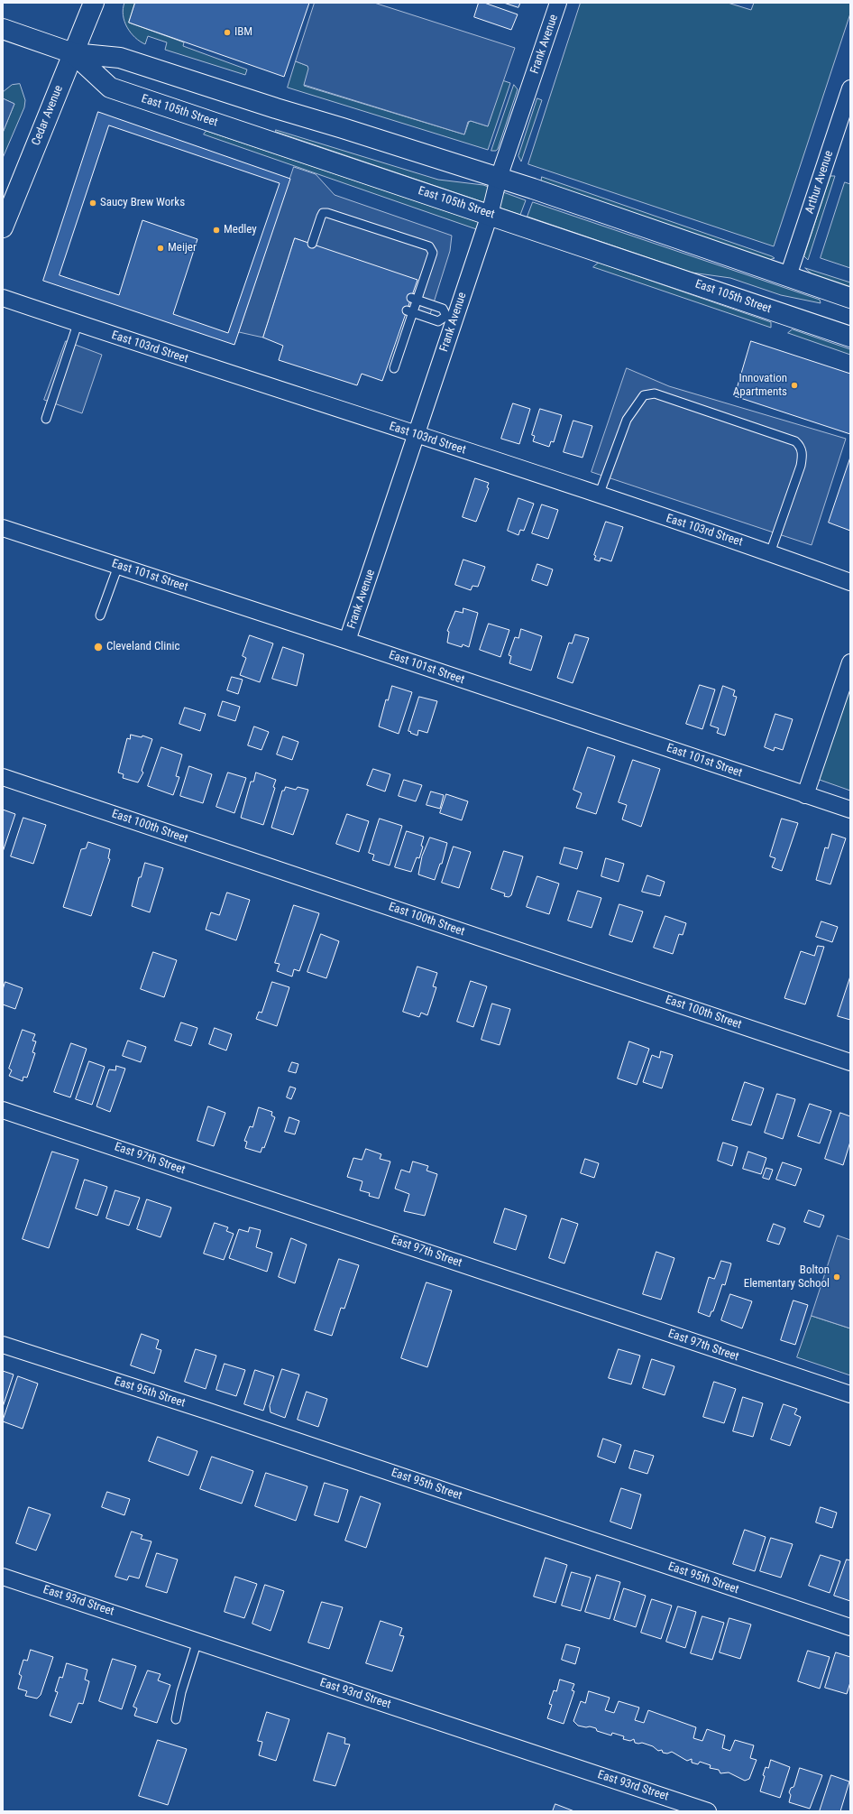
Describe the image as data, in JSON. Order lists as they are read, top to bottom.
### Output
{
  "streets": {
    "main road": ["East 105th Street", "Cedar Avenue"],
    "street": [
      "Frank Avenue",
      "Arthur Avenue",
      "East 103rd Street",
      "East 101st Street",
      "East 100th Street",
      "East 97th Street",
      "East 95th Street",
      "East 93rd Street"
    ]
  },
  "crossings": [
    ["Frank Avenue", "East 105th Street"],
    ["Frank Avenue", "East 103rd Street"],
    ["Frank Avenue", "East 101st Street"],
    ["East 105th Street", "Cedar Avenue"],
    ["East 105th Street", "Arthur Avenue"]
  ],
  "places": [
    "IBM",
    "Saucy Brew Works",
    "Medley",
    "Meijer",
    "Innovation Apartments",
    "Cleveland Clinic",
    "Bolton Elementary School"
  ]
}
